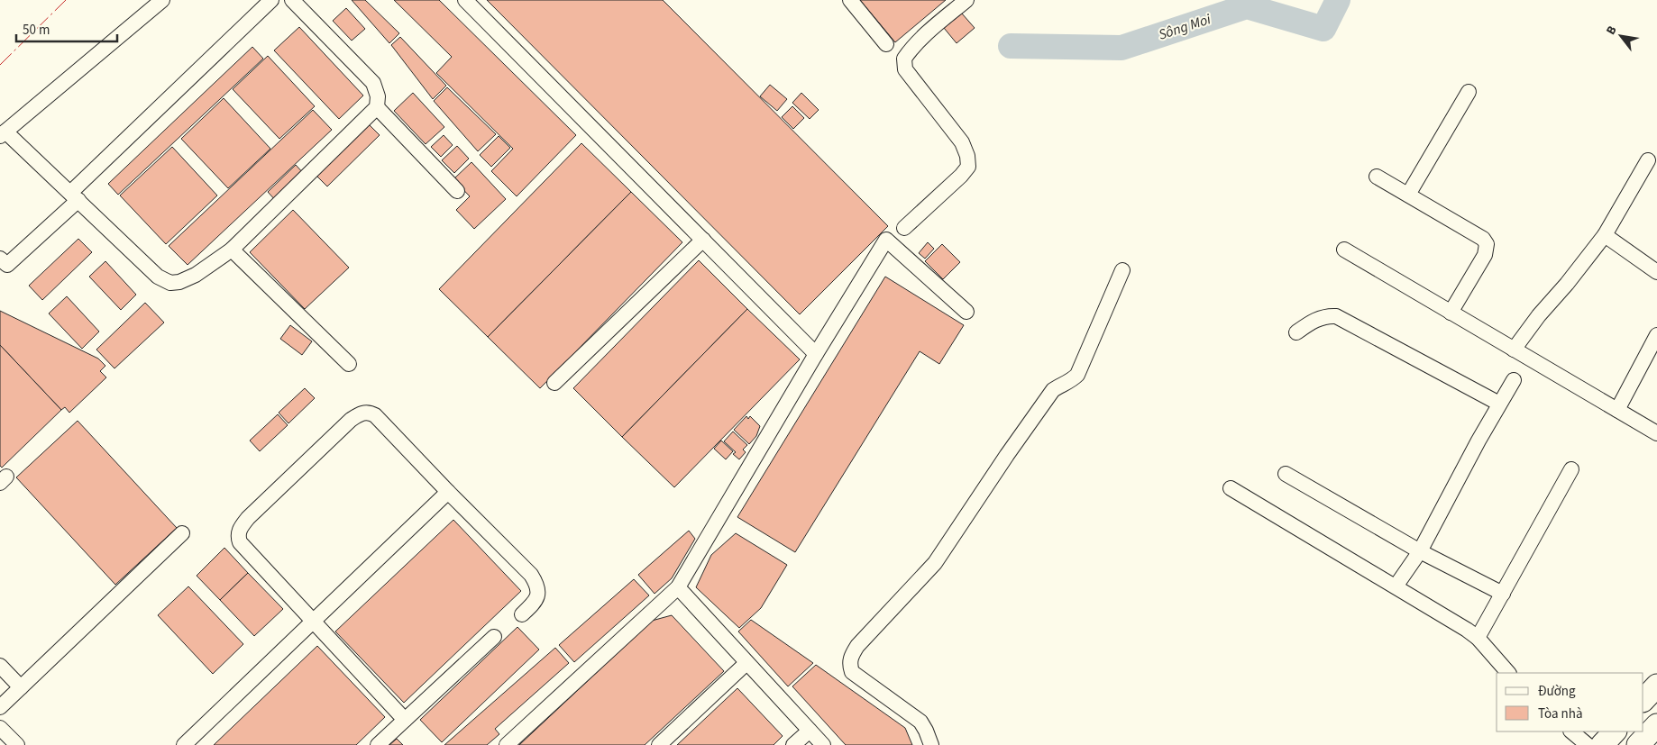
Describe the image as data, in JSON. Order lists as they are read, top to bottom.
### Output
{
  "water": ["Sông Moi"],
  "legend": ["Đường", "Tòa nhà"],
  "scale_bar": "50 m",
  "north": "top left"
}
